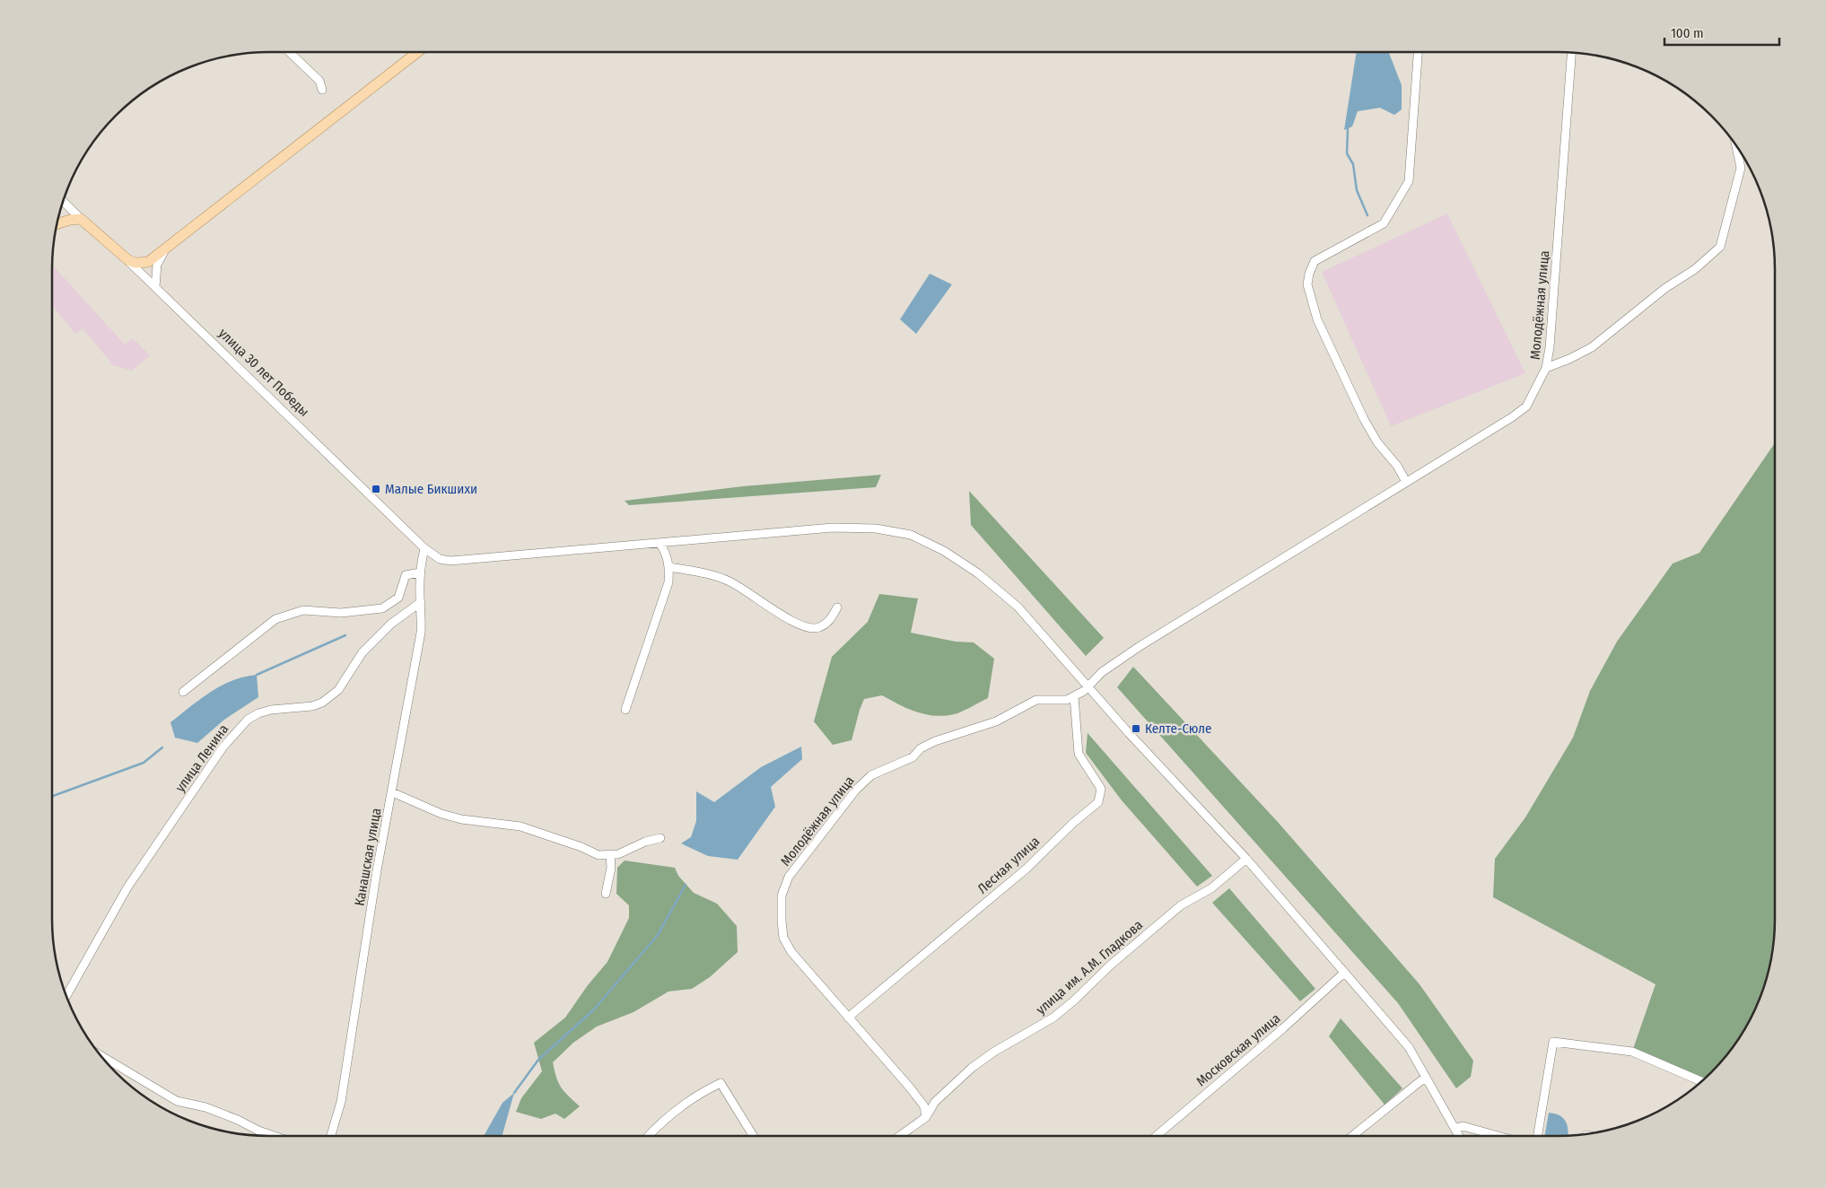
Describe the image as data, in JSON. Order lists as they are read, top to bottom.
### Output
{
  "streets": {
    "main road": ["улица 30 лет Победы"],
    "street": [
      "Молодёжная улица",
      "улица Ленина",
      "Канашская улица",
      "Лесная улица",
      "улица им. А.М. Гладкова",
      "Московская улица"
    ]
  },
  "crossings": [
    ["Молодёжная улица", "улица 30 лет Победы"],
    ["Молодёжная улица", "Лесная улица"],
    ["Молодёжная улица", "улица им. А.М. Гладкова"],
    ["улица 30 лет Победы", "Канашская улица"],
    ["улица 30 лет Победы", "улица им. А.М. Гладкова"],
    ["улица 30 лет Победы", "Московская улица"],
    ["улица Ленина", "Канашская улица"]
  ],
  "places": {
    "transit": ["Малые Бикшихи", "Келте-Сюле"]
  },
  "scale_bar": "100 m"
}
